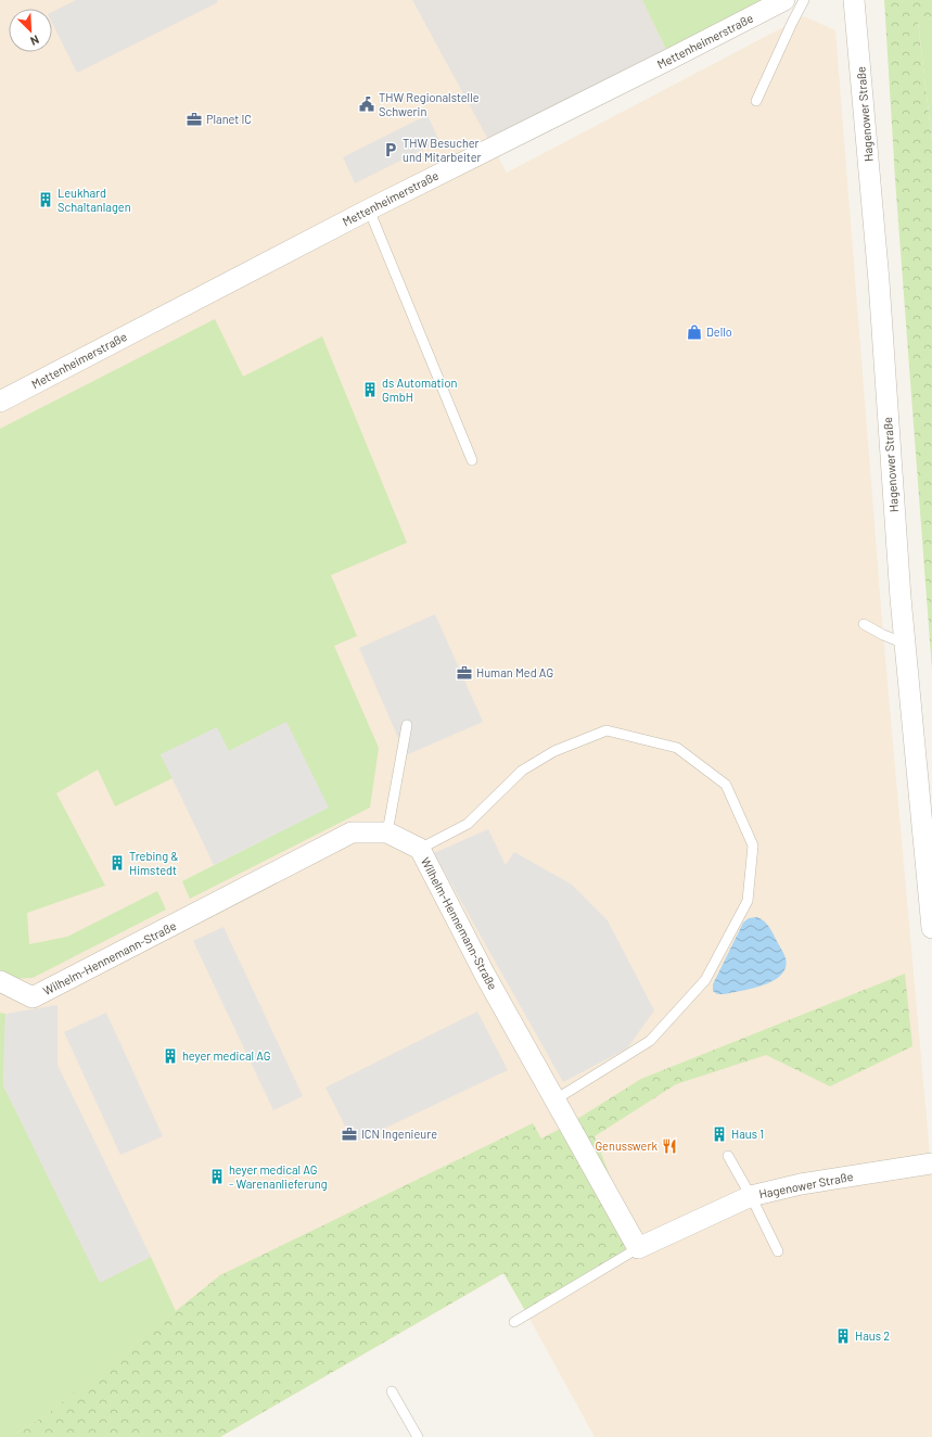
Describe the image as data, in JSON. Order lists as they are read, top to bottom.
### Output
{
  "streets": {
    "street": ["Mettenheimerstraße", "Hagenower Straße", "Wilhelm-Hennemann-Straße"]
  },
  "crossings": [
    ["Hagenower Straße", "Wilhelm-Hennemann-Straße"]
  ],
  "places": {
    "public building": ["THW Regionalstelle Schwerin"],
    "office": ["Planet IC", "Human Med AG", "ICN Ingenieure"],
    "parking": ["THW Besucher und Mitarbeiter"],
    "building": [
      "Leukhard Schaltanlagen",
      "ds Automation GmbH",
      "Trebing & Himstedt",
      "heyer medical AG",
      "Haus 1",
      "heyer medical AG - Warenanlieferung",
      "Haus 2"
    ],
    "shop": ["Dello"],
    "restaurant": ["Genusswerk"]
  },
  "north": "bottom right"
}
